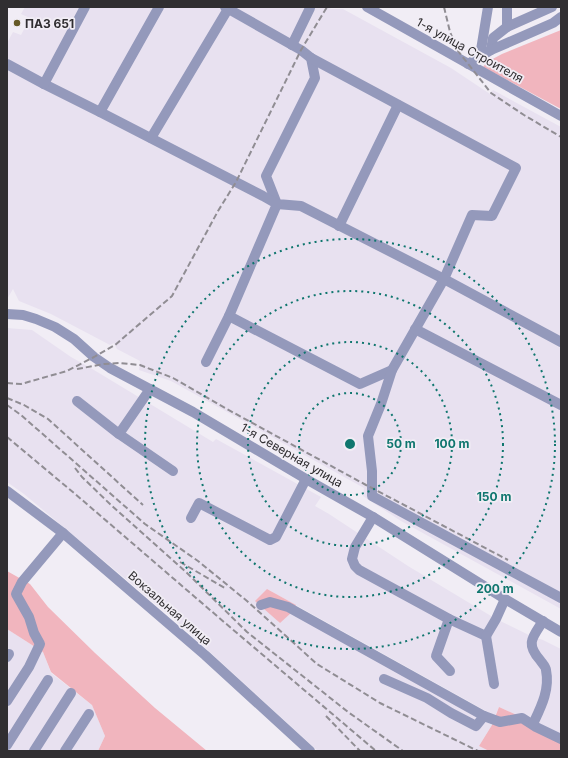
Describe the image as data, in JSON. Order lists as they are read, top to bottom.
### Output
{
  "streets": {
    "street": ["1-я улица Строителя", "1-я Северная улица", "Вокзальная улица"]
  },
  "places": ["ПАЗ 651"],
  "rings": [
    "50 m",
    "100 m",
    "150 m",
    "200 m"
  ]
}
